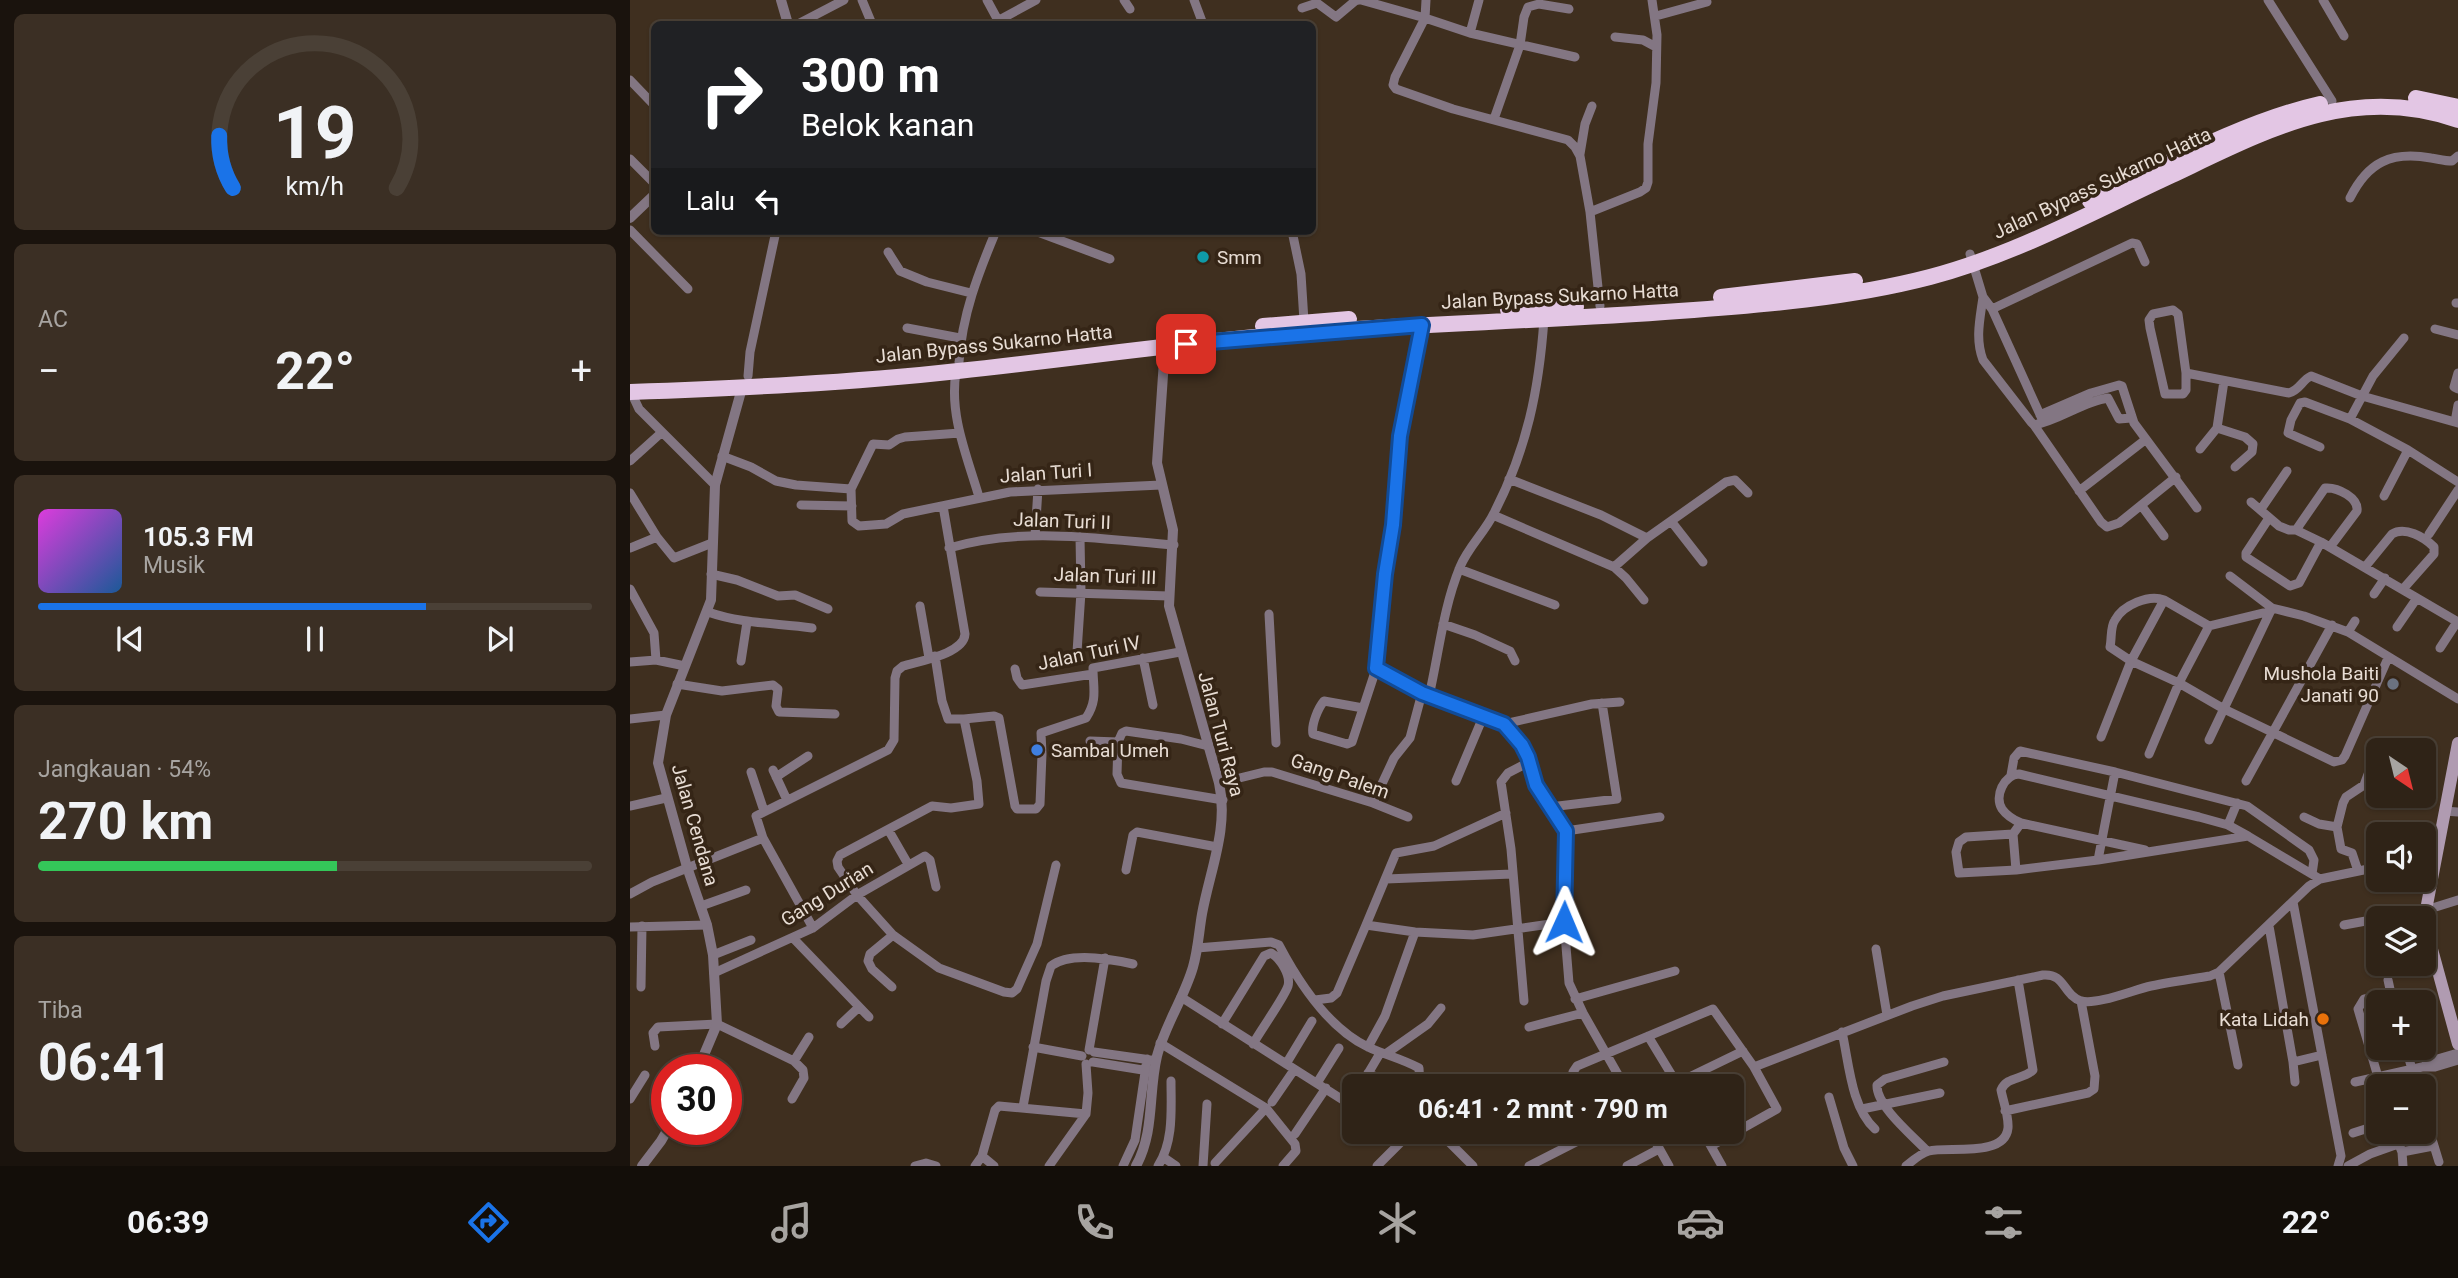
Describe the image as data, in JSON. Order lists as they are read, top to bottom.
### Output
{
  "streets": {
    "highway": ["Jalan Bypass Sukarno Hatta"],
    "street": [
      "Jalan Turi I",
      "Jalan Turi II",
      "Jalan Turi III",
      "Jalan Turi IV",
      "Jalan Turi Raya",
      "Gang Palem",
      "Jalan Cendana",
      "Gang Durian"
    ]
  },
  "crossings": [
    ["Jalan Bypass Sukarno Hatta", "Jalan Turi I"],
    ["Jalan Bypass Sukarno Hatta", "Jalan Turi Raya"],
    ["Jalan Bypass Sukarno Hatta", "Jalan Cendana"],
    ["Jalan Turi I", "Jalan Turi Raya"],
    ["Jalan Turi II", "Jalan Turi Raya"],
    ["Jalan Turi III", "Jalan Turi Raya"],
    ["Jalan Turi IV", "Jalan Turi Raya"],
    ["Jalan Turi Raya", "Gang Palem"],
    ["Jalan Cendana", "Gang Durian"]
  ],
  "places": [
    "Smm",
    "Mushola Baiti Janati 90",
    "Sambal Umeh",
    "Kata Lidah"
  ],
  "north": "bottom right",
  "page": {
    "turn": ["300 m", "Belok kanan"],
    "then": "Lalu",
    "tile": [
      "AC",
      ["Jangkauan · 54%", "270 km"],
      ["Tiba", "06:41"]
    ],
    "heat": ["−", "22°", "+"],
    "song": ["105.3 FM", "Musik"],
    "map_buttons": ["+", "−"],
    "limit": "30",
    "trip": "06:41 · 2 mnt · 790 m",
    "tabs": ["06:39", "22°"],
    "gauge": ["19", "km/h"]
  }
}
